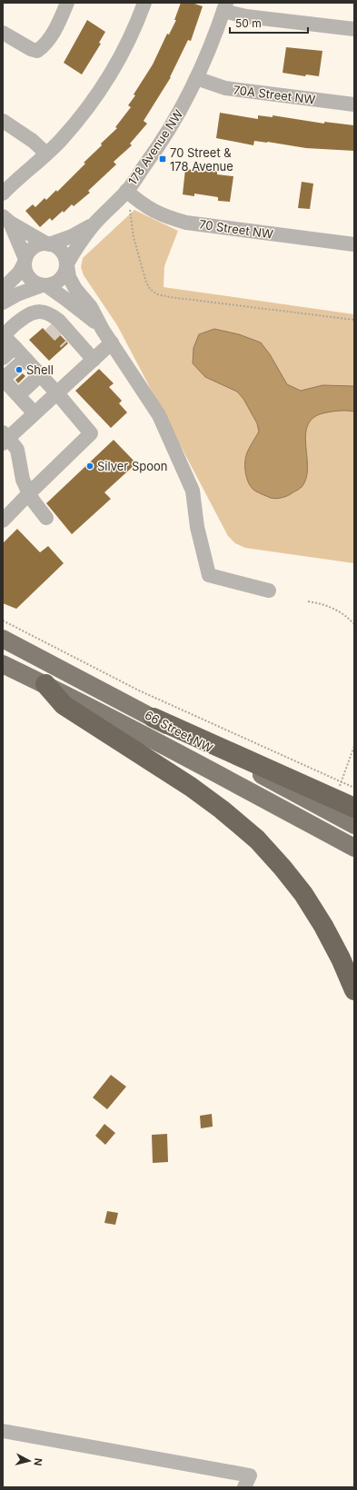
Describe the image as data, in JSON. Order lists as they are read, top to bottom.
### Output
{
  "streets": {
    "main road": ["66 Street NW"],
    "street": ["70A Street NW", "178 Avenue NW", "70 Street NW"]
  },
  "crossings": [
    ["70A Street NW", "178 Avenue NW"],
    ["178 Avenue NW", "70 Street NW"]
  ],
  "places": {
    "transit": ["70 Street & 178 Avenue"],
    "other": ["Shell", "Silver Spoon"]
  },
  "scale_bar": "50 m",
  "north": "right"
}
